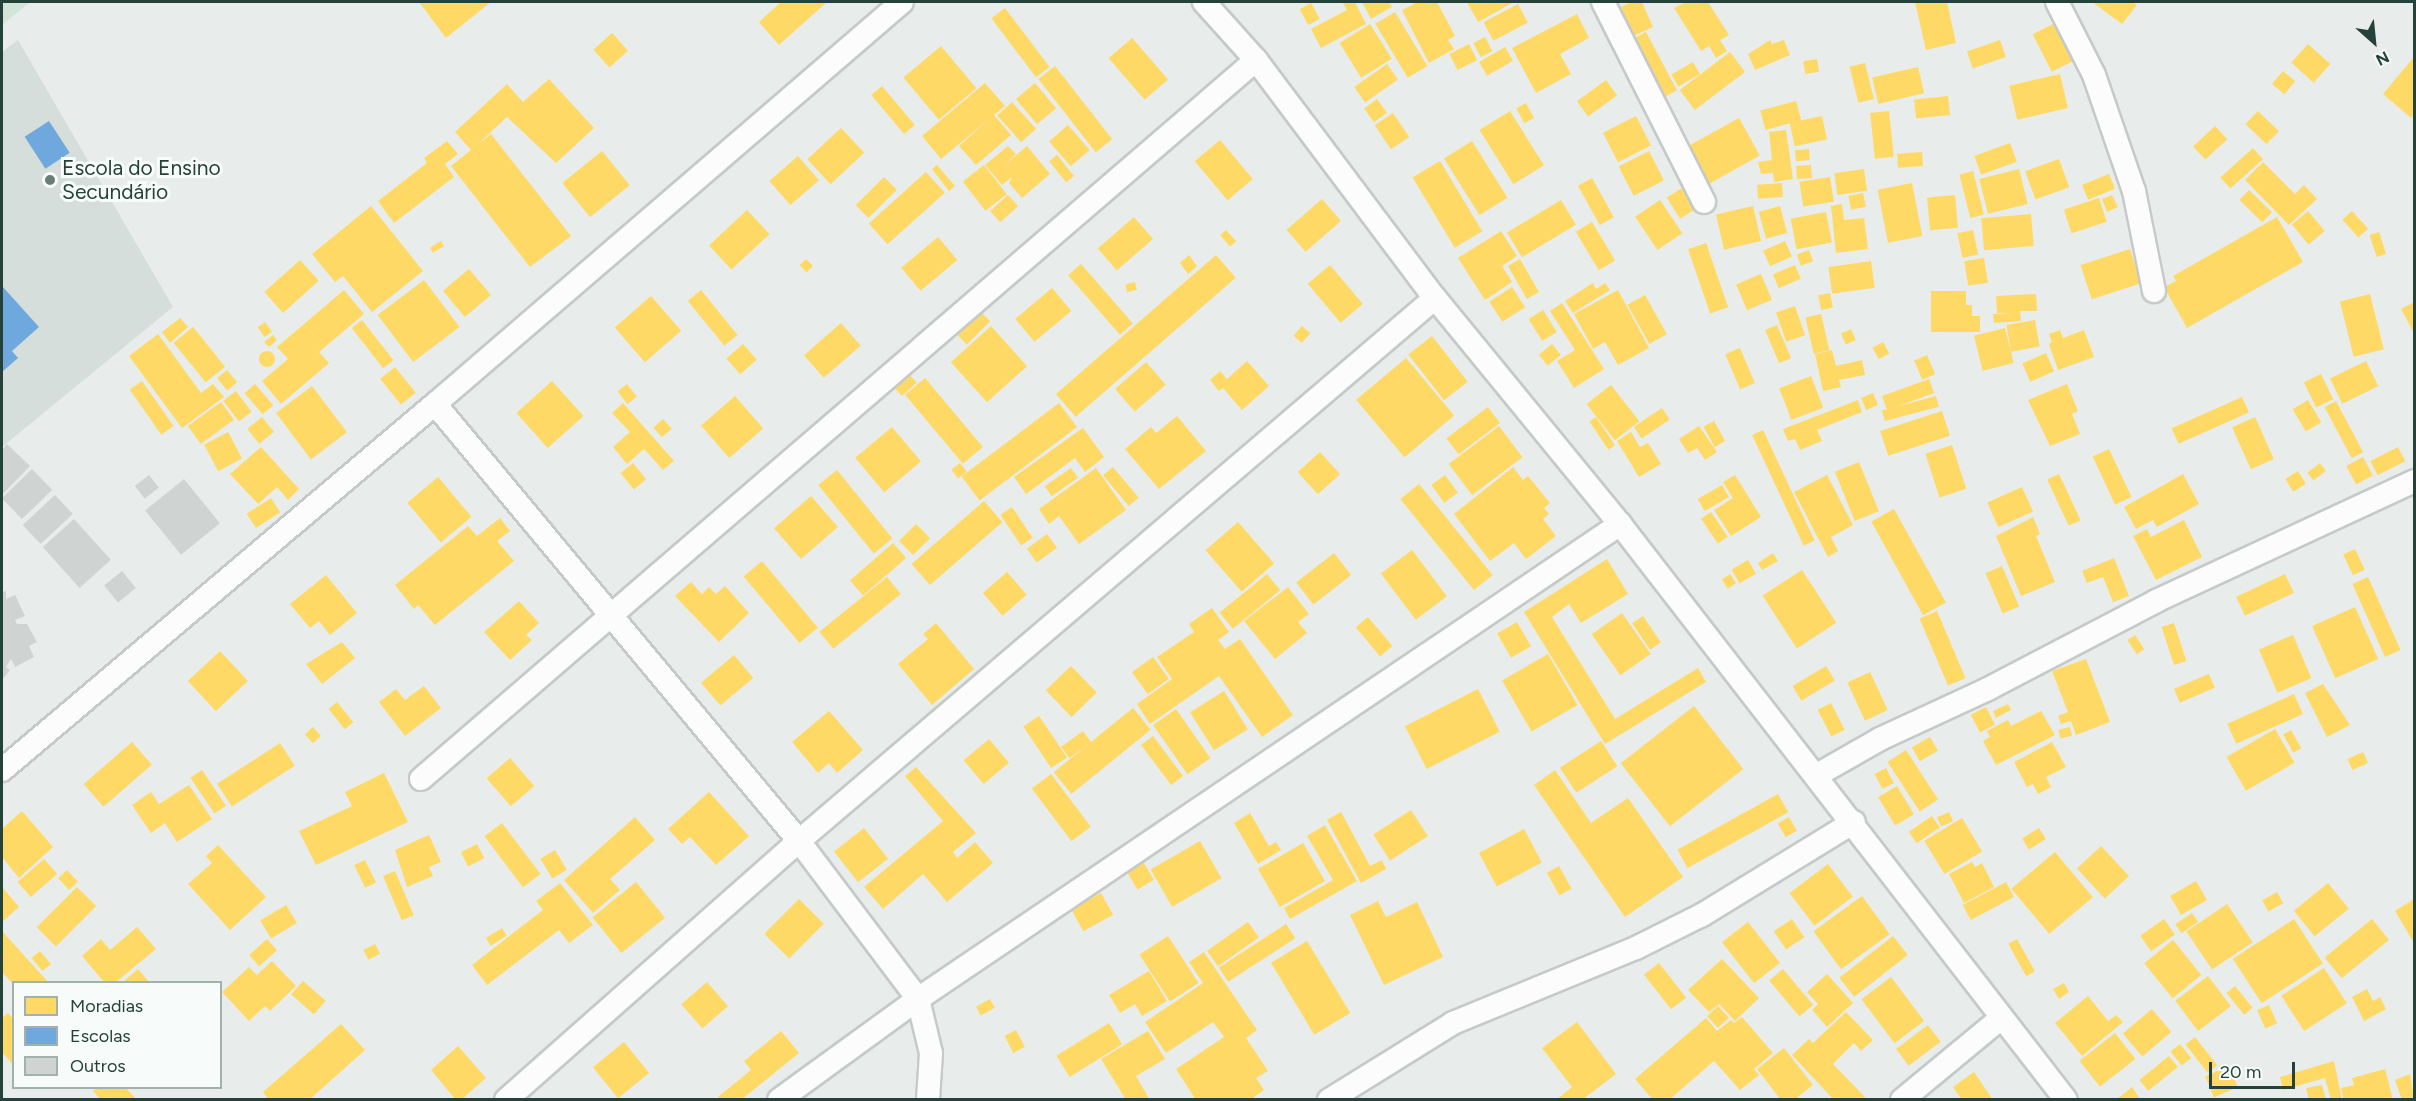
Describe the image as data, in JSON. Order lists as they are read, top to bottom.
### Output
{
  "places": ["Escola do Ensino Secundário"],
  "legend": ["Moradias", "Escolas", "Outros"],
  "scale_bar": "20 m",
  "north": "bottom right"
}
